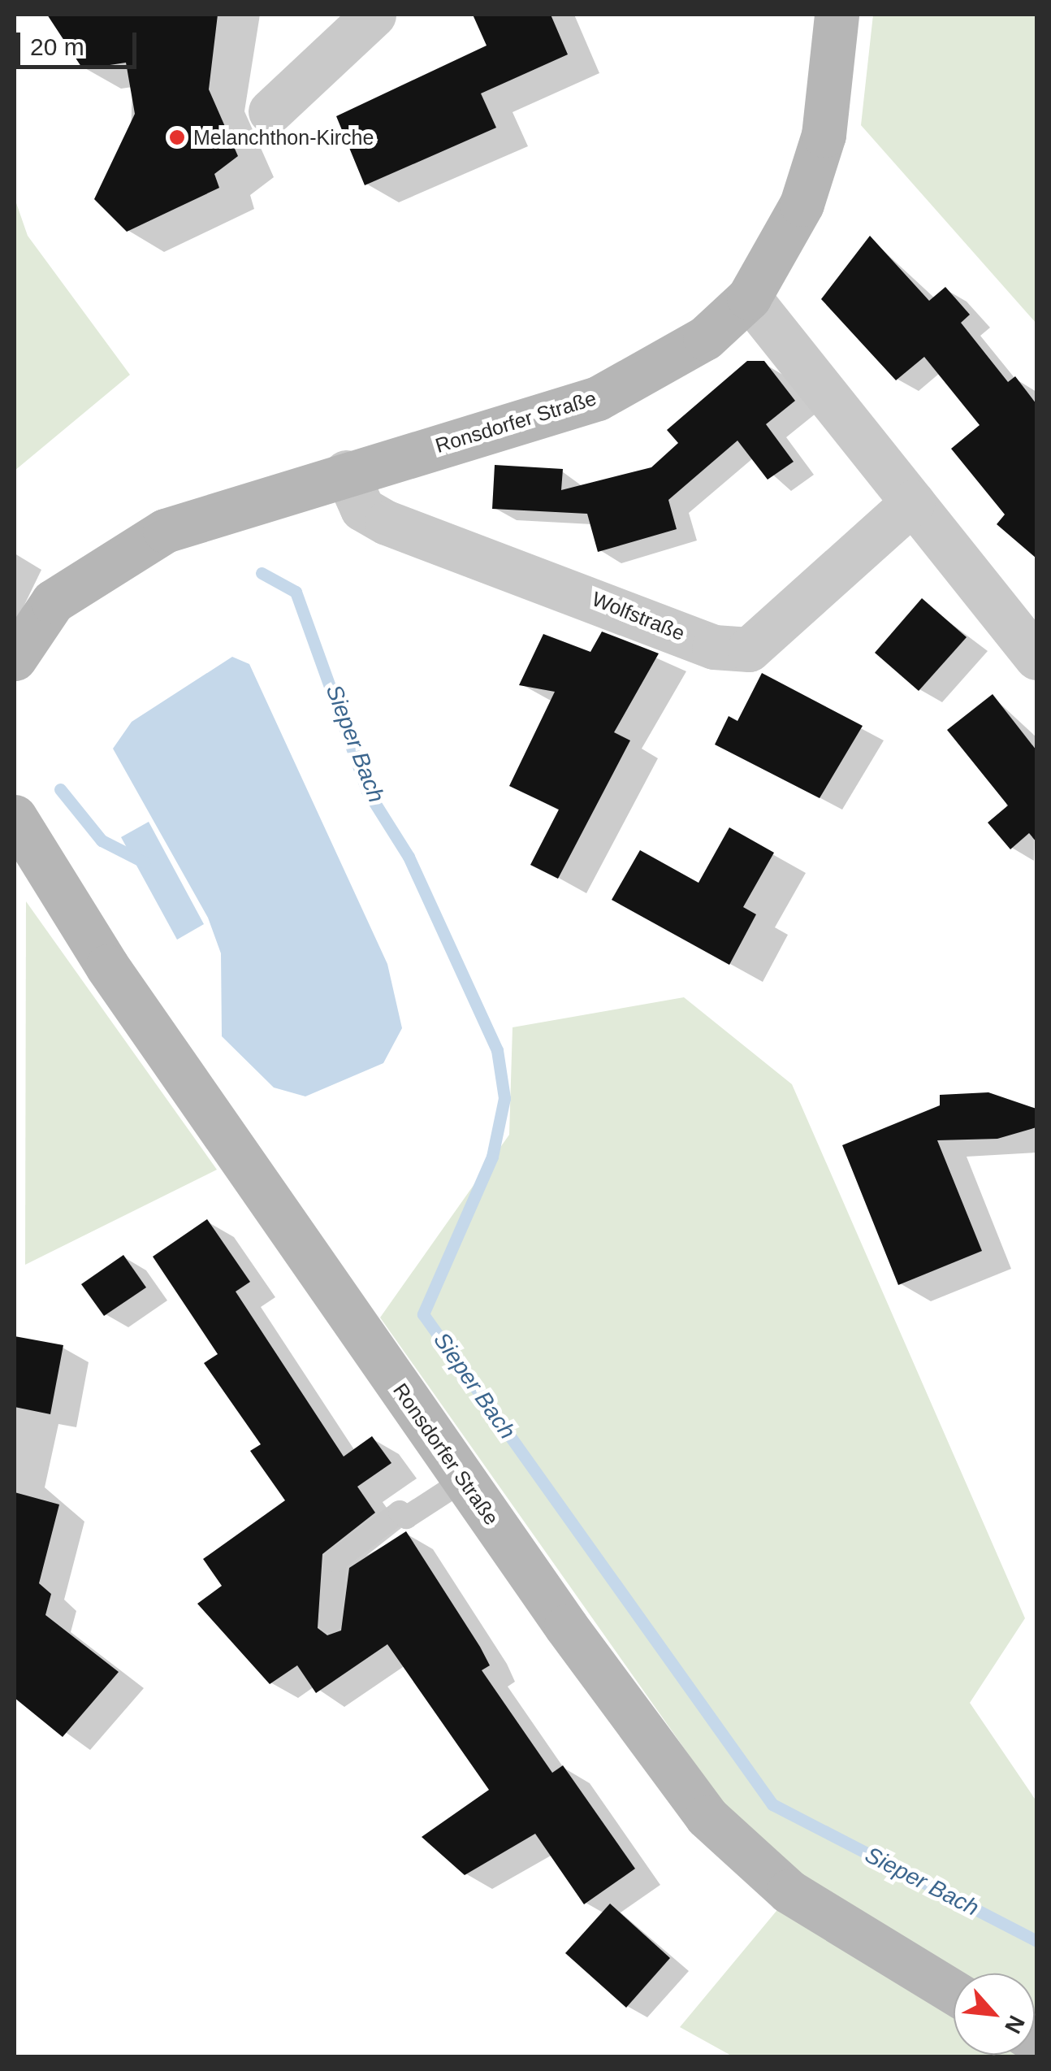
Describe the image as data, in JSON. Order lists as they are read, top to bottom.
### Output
{
  "streets": {
    "main road": ["Ronsdorfer Straße"],
    "street": ["Wolfstraße"]
  },
  "crossings": [
    ["Ronsdorfer Straße", "Wolfstraße"]
  ],
  "water": ["Sieper Bach"],
  "places": ["Melanchthon-Kirche"],
  "scale_bar": "20 m",
  "north": "bottom right"
}
